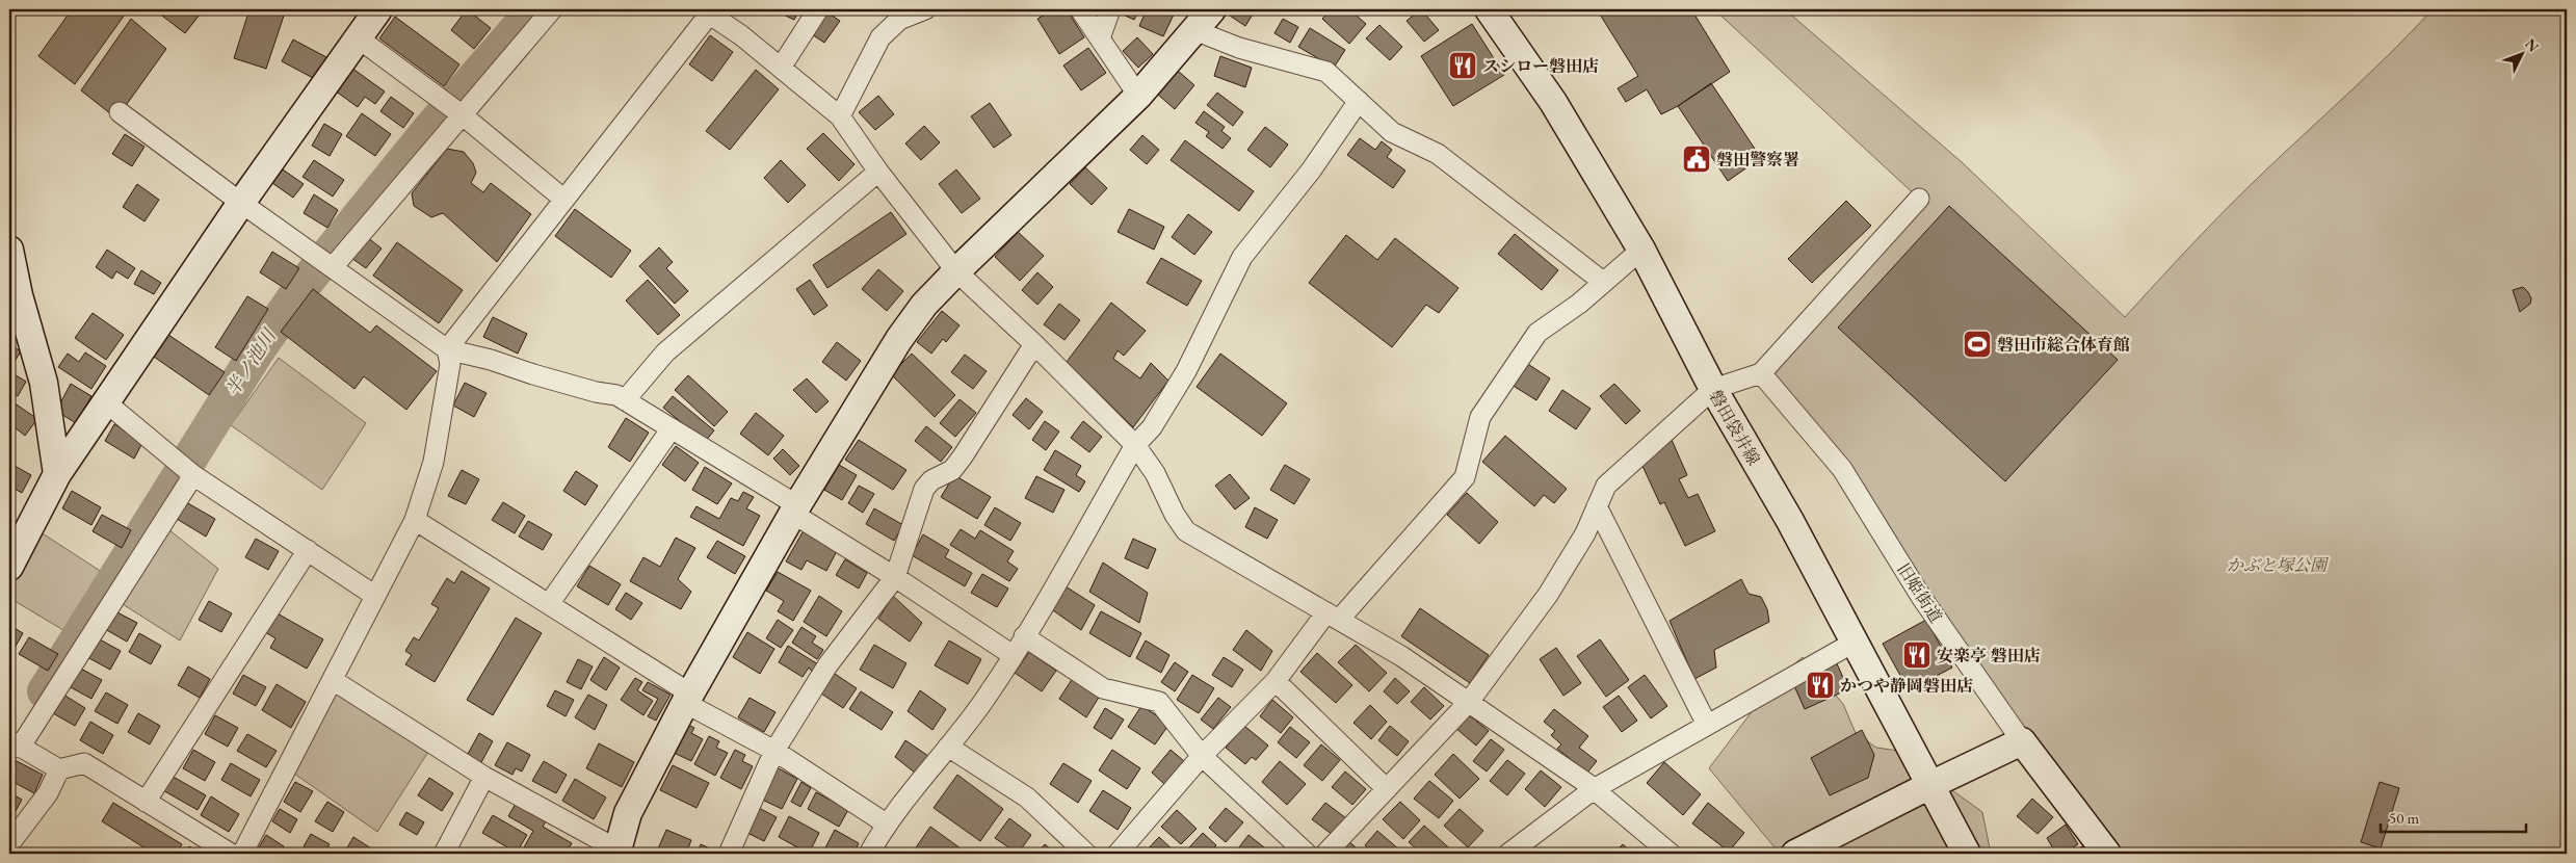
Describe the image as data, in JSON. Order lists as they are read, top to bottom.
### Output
{
  "streets": {
    "street": ["磐田袋井線", "旧姫街道"]
  },
  "water": ["半ノ池川"],
  "parks": ["かぶと塚公園"],
  "places": {
    "restaurant": ["スシロー磐田店", "安楽亭 磐田店", "かつや静岡磐田店"],
    "public building": ["磐田警察署"],
    "sports": ["磐田市総合体育館"]
  },
  "scale_bar": "50 m",
  "north": "top right"
}
